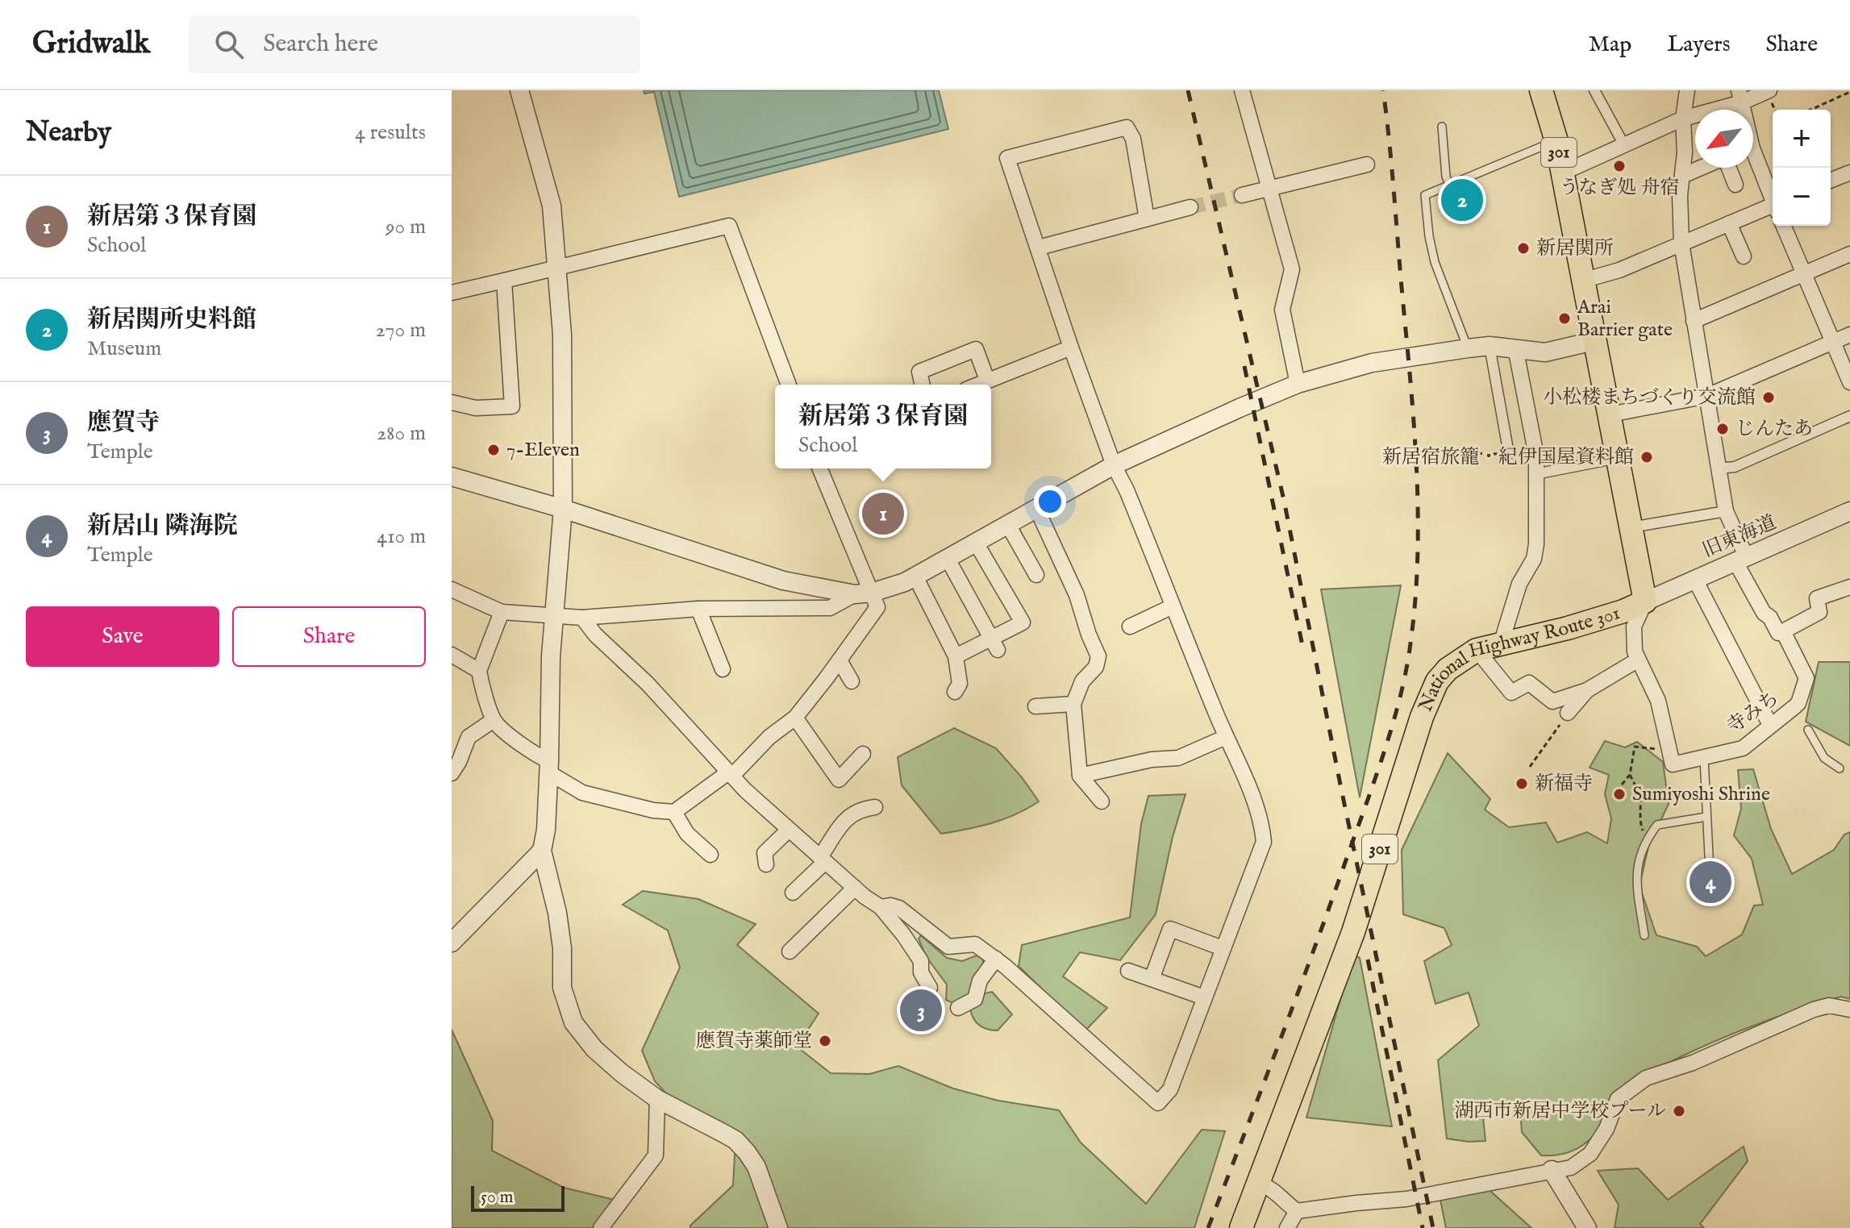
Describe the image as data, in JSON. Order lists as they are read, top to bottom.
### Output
{
  "streets": {
    "highway": ["301", "National Highway Route 301"],
    "street": ["旧東海道", "寺みち"]
  },
  "crossings": [
    ["旧東海道", "National Highway Route 301"],
    ["旧東海道", "寺みち"]
  ],
  "places": [
    "うなぎ処 舟宿",
    "新居関所",
    "Arai Barrier gate",
    "小松楼まちづくり交流館",
    "じんたあ",
    "7-Eleven",
    "新居宿旅籠・紀伊国屋資料館",
    "新福寺",
    "Sumiyoshi Shrine",
    "應賀寺薬師堂",
    "湖西市新居中学校プール"
  ],
  "scale_bar": "50 m",
  "north": "bottom left",
  "page": {
    "header": "Gridwalk",
    "search": "Search here",
    "nav": ["Map", "Layers", "Share"],
    "heading": ["Nearby", "4 results"],
    "map_buttons": ["+", "−"],
    "list": [
      {
        "mark": "1",
        "name": "新居第３保育園",
        "note": "School",
        "value": "90 m"
      },
      {
        "mark": "2",
        "name": "新居関所史料館",
        "note": "Museum",
        "value": "270 m"
      },
      {
        "mark": "3",
        "name": "應賀寺",
        "note": "Temple",
        "value": "280 m"
      },
      {
        "mark": "4",
        "name": "新居山 隣海院",
        "note": "Temple",
        "value": "410 m"
      }
    ],
    "pins": [
      "2",
      "1",
      "4",
      "3"
    ],
    "popup": ["新居第３保育園", "School"],
    "buttons": ["Save", "Share"],
    "scale": "50 m"
  }
}
